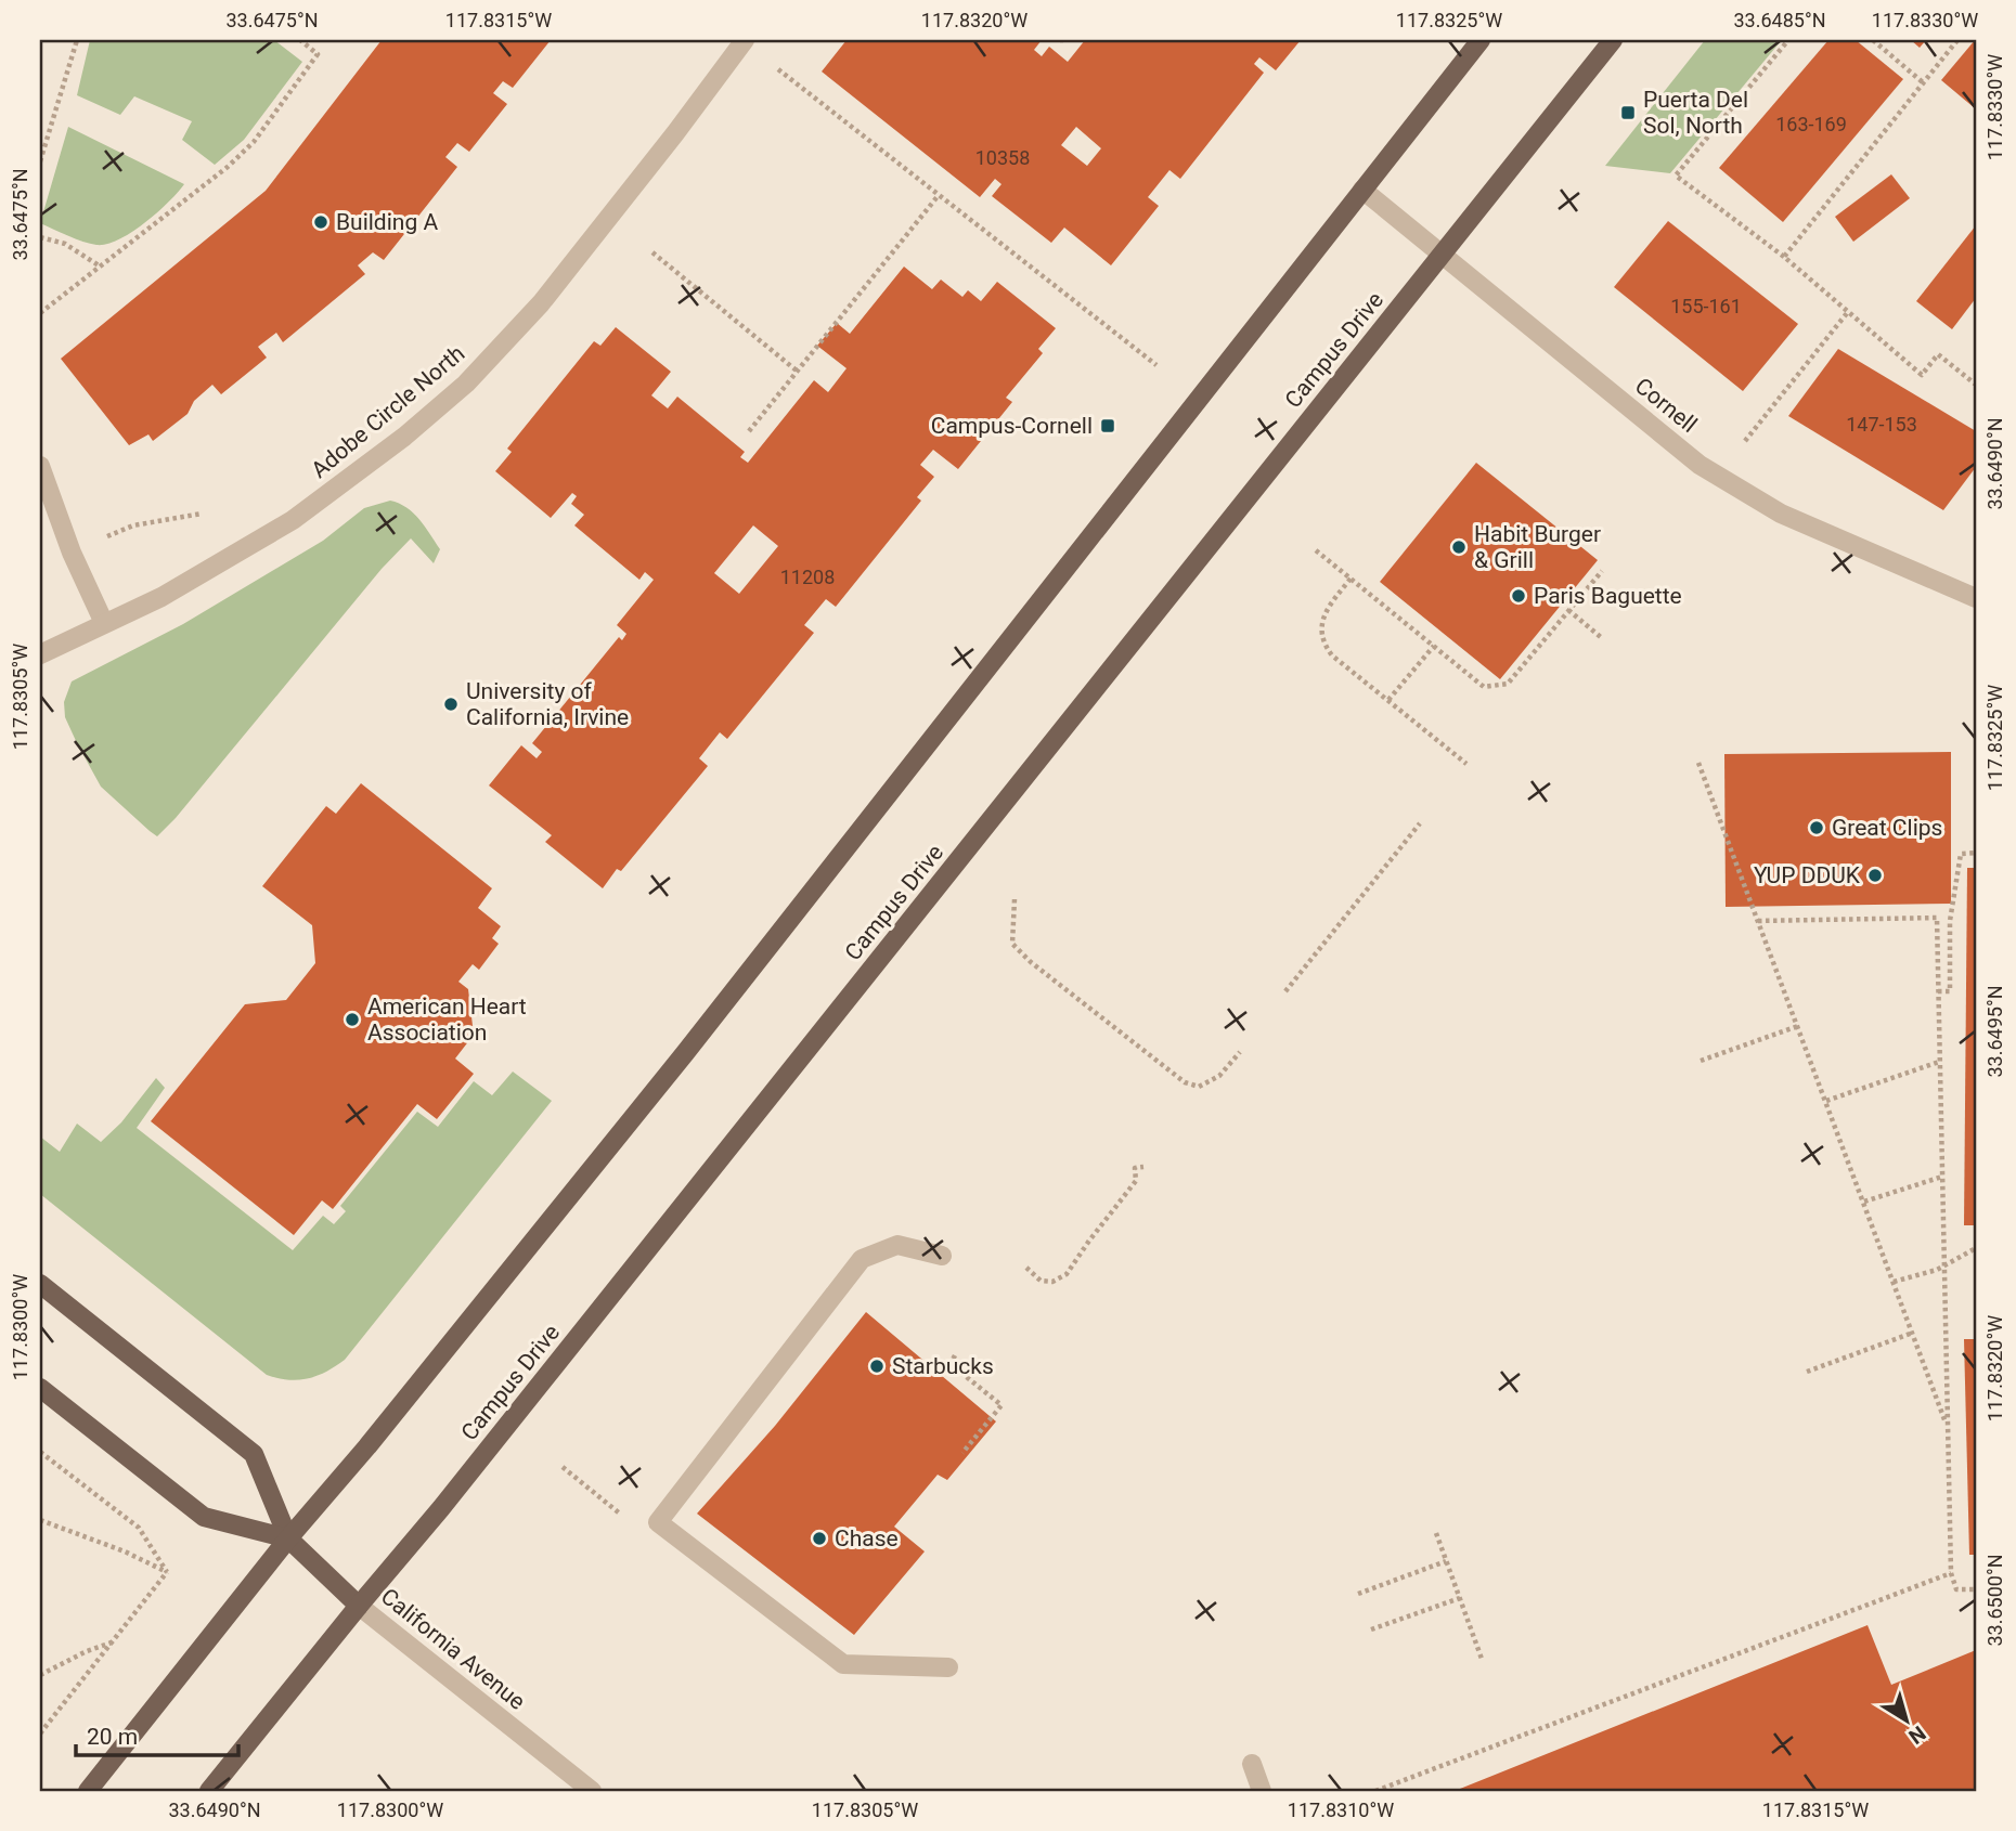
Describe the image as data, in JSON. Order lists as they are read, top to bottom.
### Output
{
  "streets": {
    "main road": ["Campus Drive", "California Avenue"],
    "street": ["Cornell", "Adobe Circle North"]
  },
  "crossings": [
    ["Campus Drive", "Cornell"],
    ["Campus Drive", "California Avenue"]
  ],
  "places": {
    "transit": ["Puerta Del Sol, North", "Campus-Cornell"],
    "other": [
      "Building A",
      "Habit Burger & Grill",
      "Paris Baguette",
      "University of California, Irvine",
      "Great Clips",
      "YUP DDUK",
      "American Heart Association",
      "Starbucks",
      "Chase"
    ]
  },
  "house_numbers": [
    "163-169",
    "10358",
    "155-161",
    "147-153",
    "11208"
  ],
  "scale_bar": "20 m",
  "north": "bottom right",
  "coordinates": [
    "33.6475°N",
    "117.8315°W",
    "117.8320°W",
    "117.8325°W",
    "33.6485°N",
    "117.8330°W",
    "33.6490°N",
    "117.8305°W",
    "33.6495°N",
    "117.8300°W",
    "33.6500°N",
    "117.8310°W"
  ]
}
